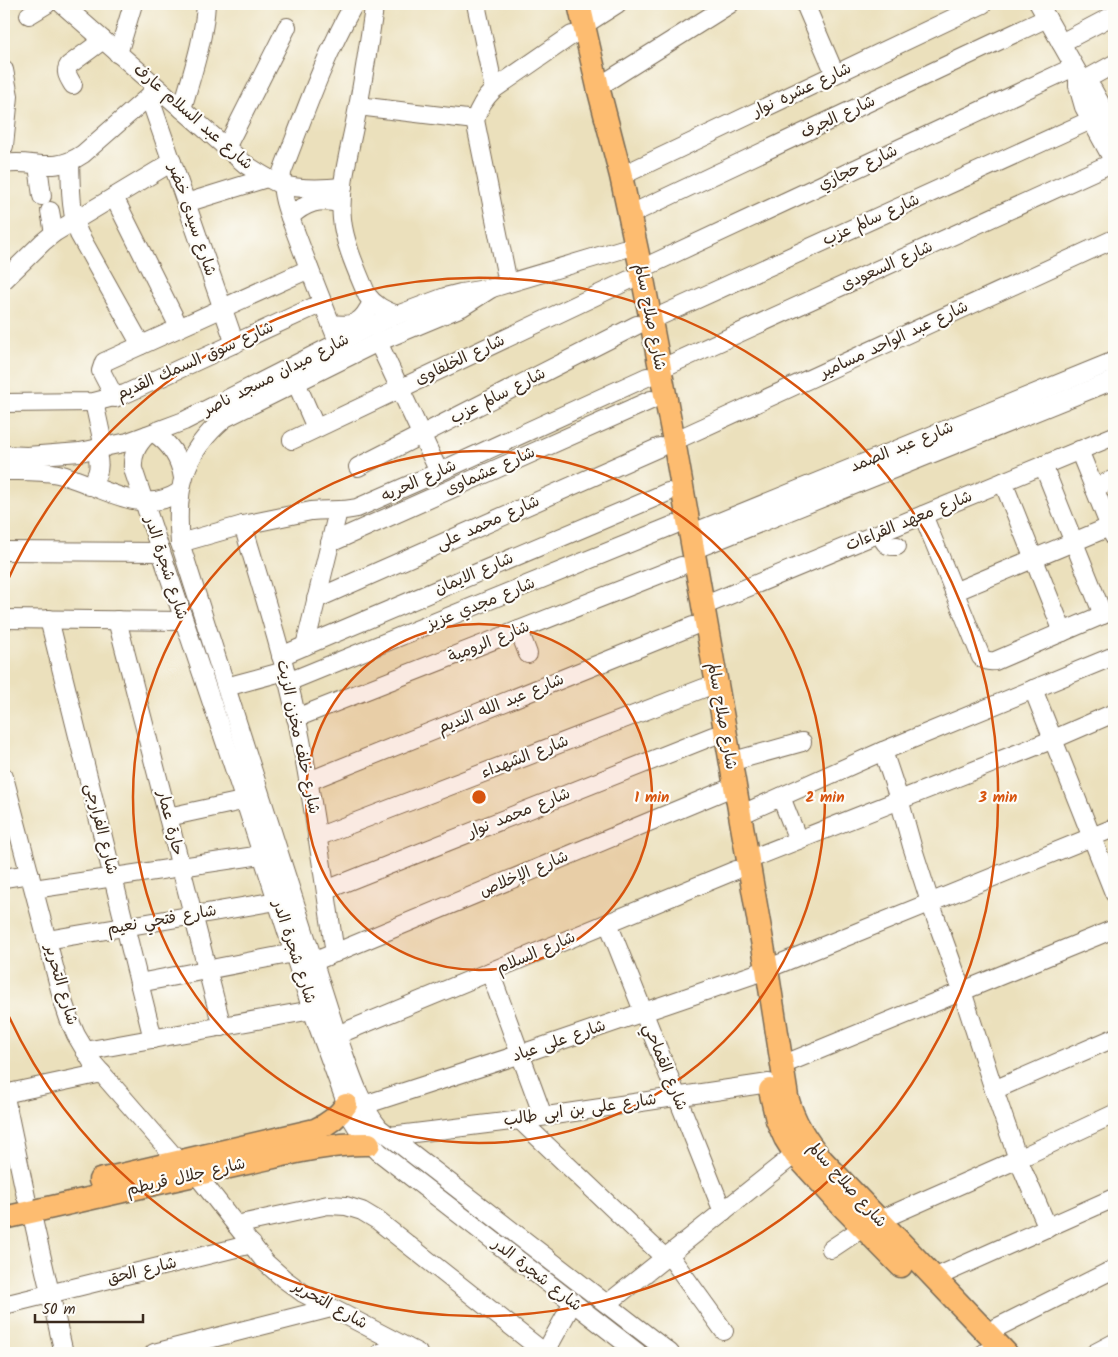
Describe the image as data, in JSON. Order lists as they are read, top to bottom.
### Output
{
  "streets": {
    "main road": ["شارع صلاح سالم", "شارع جلال قريطم"],
    "street": [
      "شارع عشره نوار",
      "شارع عبد السلام عارف",
      "شارع الجرف",
      "شارع حجازي",
      "شارع سيدى خضر",
      "شارع سالم عزب",
      "شارع السعودى",
      "شارع عبد الواحد مسامير",
      "شارع الخلفاوى",
      "شارع سوق السمك القديم",
      "شارع ميدان مسجد ناصر",
      "شارع عبد الصمد",
      "شارع عشماوى",
      "شارع الحريه",
      "شارع معهد القراءات",
      "شارع محمد على",
      "شارع شجرة الدر",
      "شارع الايمان",
      "شارع مجدي عزيز",
      "شارع الرومية",
      "شارع عبد الله النديم",
      "شارع خلف مخزن الزيت",
      "شارع الشهداء",
      "شارع محمد نوار",
      "حارة عمار",
      "شارع الفرارجى",
      "شارع الإخلاص",
      "شارع فتحي نعيم",
      "شارع السلام",
      "شارع التحرير",
      "شارع على عياد",
      "شارع القماحي",
      "شارع على بن ابى طالب",
      "شارع الحق"
    ]
  },
  "crossings": [
    ["شارع عشره نوار", "شارع صلاح سالم"],
    ["شارع عبد السلام عارف", "شارع سيدى خضر"],
    ["شارع الجرف", "شارع صلاح سالم"],
    ["شارع حجازي", "شارع صلاح سالم"],
    ["شارع حجازي", "شارع الخلفاوى"],
    ["شارع سيدى خضر", "شارع سوق السمك القديم"],
    ["شارع سالم عزب", "شارع صلاح سالم"],
    ["شارع السعودى", "شارع صلاح سالم"],
    ["شارع السعودى", "شارع الحريه"],
    ["شارع صلاح سالم", "شارع عبد الواحد مسامير"],
    ["شارع صلاح سالم", "شارع الخلفاوى"],
    ["شارع صلاح سالم", "شارع ميدان مسجد ناصر"],
    ["شارع صلاح سالم", "شارع عبد الصمد"],
    ["شارع صلاح سالم", "شارع عشماوى"],
    ["شارع صلاح سالم", "شارع الحريه"],
    ["شارع صلاح سالم", "شارع معهد القراءات"],
    ["شارع صلاح سالم", "شارع محمد على"],
    ["شارع صلاح سالم", "شارع الايمان"],
    ["شارع صلاح سالم", "شارع مجدي عزيز"],
    ["شارع صلاح سالم", "شارع الرومية"],
    ["شارع صلاح سالم", "شارع عبد الله النديم"],
    ["شارع صلاح سالم", "شارع الشهداء"],
    ["شارع صلاح سالم", "شارع محمد نوار"],
    ["شارع صلاح سالم", "شارع الإخلاص"],
    ["شارع صلاح سالم", "شارع السلام"],
    ["شارع صلاح سالم", "شارع على عياد"],
    ["شارع صلاح سالم", "شارع على بن ابى طالب"],
    ["شارع عبد الواحد مسامير", "شارع محمد على"],
    ["شارع ميدان مسجد ناصر", "شارع شجرة الدر"],
    ["شارع عبد الصمد", "شارع مجدي عزيز"],
    ["شارع عبد الصمد", "شارع الرومية"],
    ["شارع الحريه", "شارع شجرة الدر"],
    ["شارع الحريه", "شارع خلف مخزن الزيت"],
    ["شارع شجرة الدر", "شارع الإخلاص"],
    ["شارع شجرة الدر", "شارع فتحي نعيم"],
    ["شارع شجرة الدر", "شارع السلام"],
    ["شارع شجرة الدر", "شارع على عياد"],
    ["شارع شجرة الدر", "شارع على بن ابى طالب"],
    ["شارع شجرة الدر", "شارع جلال قريطم"],
    ["شارع الايمان", "شارع مجدي عزيز"],
    ["شارع الايمان", "شارع خلف مخزن الزيت"],
    ["شارع مجدي عزيز", "شارع الرومية"],
    ["شارع مجدي عزيز", "شارع خلف مخزن الزيت"],
    ["شارع الرومية", "شارع خلف مخزن الزيت"],
    ["شارع عبد الله النديم", "شارع خلف مخزن الزيت"],
    ["شارع خلف مخزن الزيت", "شارع الشهداء"],
    ["شارع خلف مخزن الزيت", "شارع محمد نوار"],
    ["شارع خلف مخزن الزيت", "شارع الإخلاص"],
    ["حارة عمار", "شارع فتحي نعيم"],
    ["شارع الفرارجى", "شارع فتحي نعيم"],
    ["شارع فتحي نعيم", "شارع التحرير"],
    ["شارع السلام", "شارع القماحي"],
    ["شارع التحرير", "شارع جلال قريطم"],
    ["شارع التحرير", "شارع الحق"],
    ["شارع على عياد", "شارع القماحي"],
    ["شارع على عياد", "شارع جلال قريطم"],
    ["شارع القماحي", "شارع على بن ابى طالب"],
    ["شارع على بن ابى طالب", "شارع جلال قريطم"]
  ],
  "scale_bar": "50 m",
  "rings": ["1 min", "2 min", "3 min"]
}
